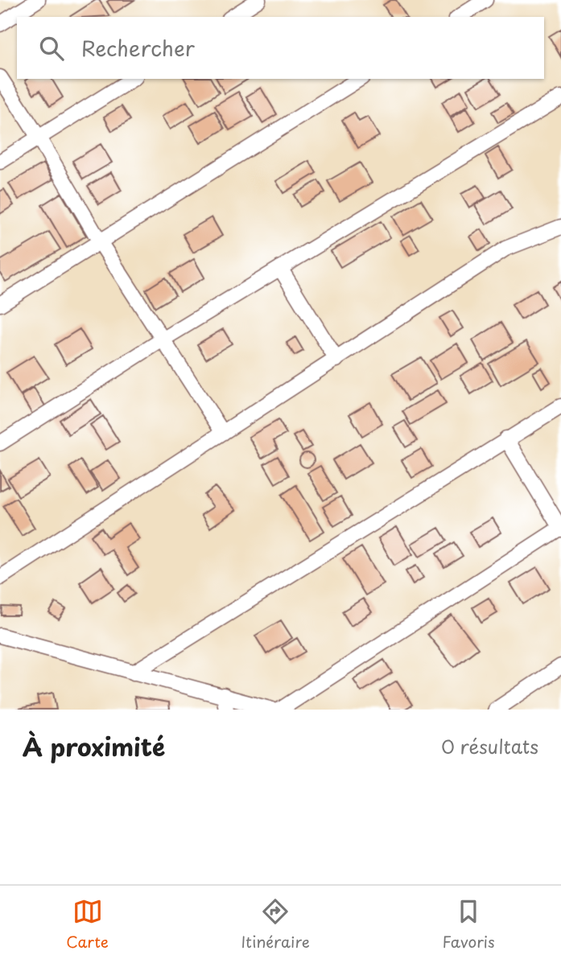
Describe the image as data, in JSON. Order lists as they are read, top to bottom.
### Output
{
  "page": {
    "search": "Rechercher",
    "heading": ["À proximité", "0 résultats"],
    "nav": ["Carte", "Itinéraire", "Favoris"]
  }
}
